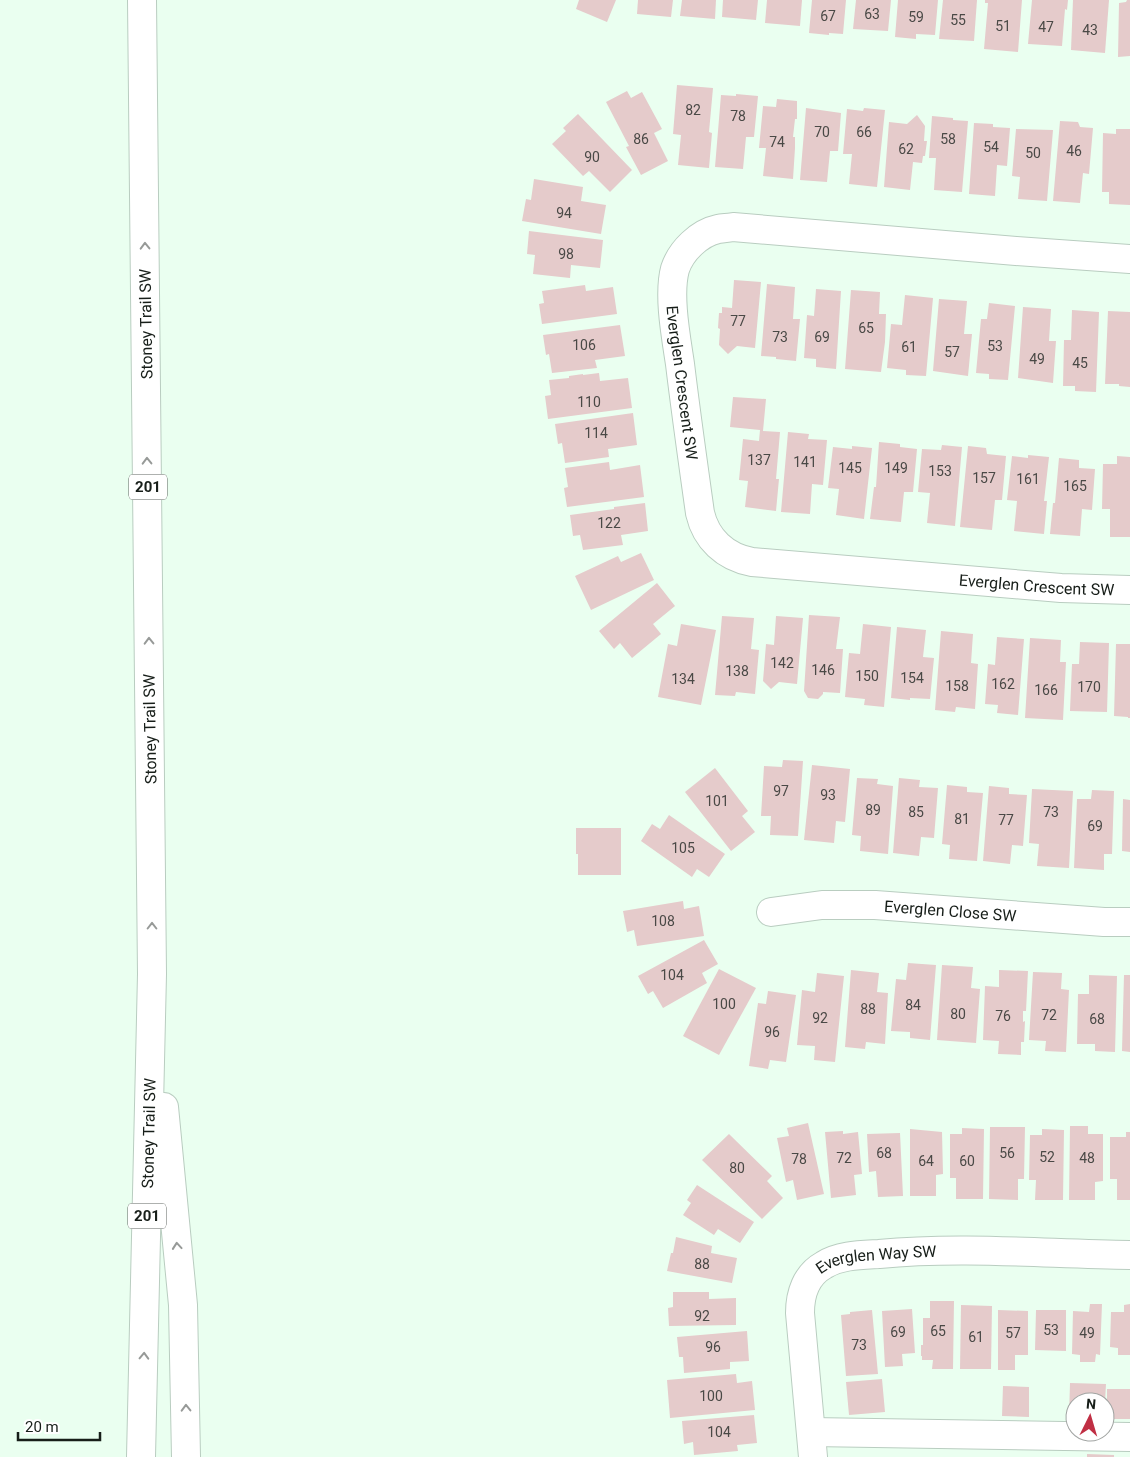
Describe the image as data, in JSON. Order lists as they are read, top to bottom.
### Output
{
  "streets": {
    "main road": [
      "Stoney Trail SW",
      "Everglen Crescent SW",
      "201",
      "Everglen Close SW",
      "Everglen Way SW"
    ]
  },
  "house_numbers": [
    "63",
    "67",
    "59",
    "55",
    "51",
    "47",
    "43",
    "82",
    "78",
    "70",
    "66",
    "86",
    "58",
    "74",
    "54",
    "62",
    "46",
    "50",
    "90",
    "94",
    "98",
    "77",
    "65",
    "73",
    "69",
    "106",
    "53",
    "61",
    "57",
    "49",
    "45",
    "110",
    "114",
    "137",
    "141",
    "145",
    "149",
    "153",
    "157",
    "161",
    "165",
    "122",
    "142",
    "146",
    "138",
    "150",
    "154",
    "134",
    "162",
    "158",
    "170",
    "166",
    "97",
    "93",
    "101",
    "89",
    "85",
    "73",
    "81",
    "77",
    "69",
    "105",
    "108",
    "104",
    "100",
    "84",
    "88",
    "80",
    "72",
    "76",
    "92",
    "68",
    "96",
    "68",
    "56",
    "52",
    "72",
    "48",
    "78",
    "64",
    "60",
    "80",
    "88",
    "92",
    "53",
    "65",
    "69",
    "57",
    "49",
    "61",
    "73",
    "96",
    "100",
    "104"
  ],
  "scale_bar": "20 m",
  "north": "top"
}
